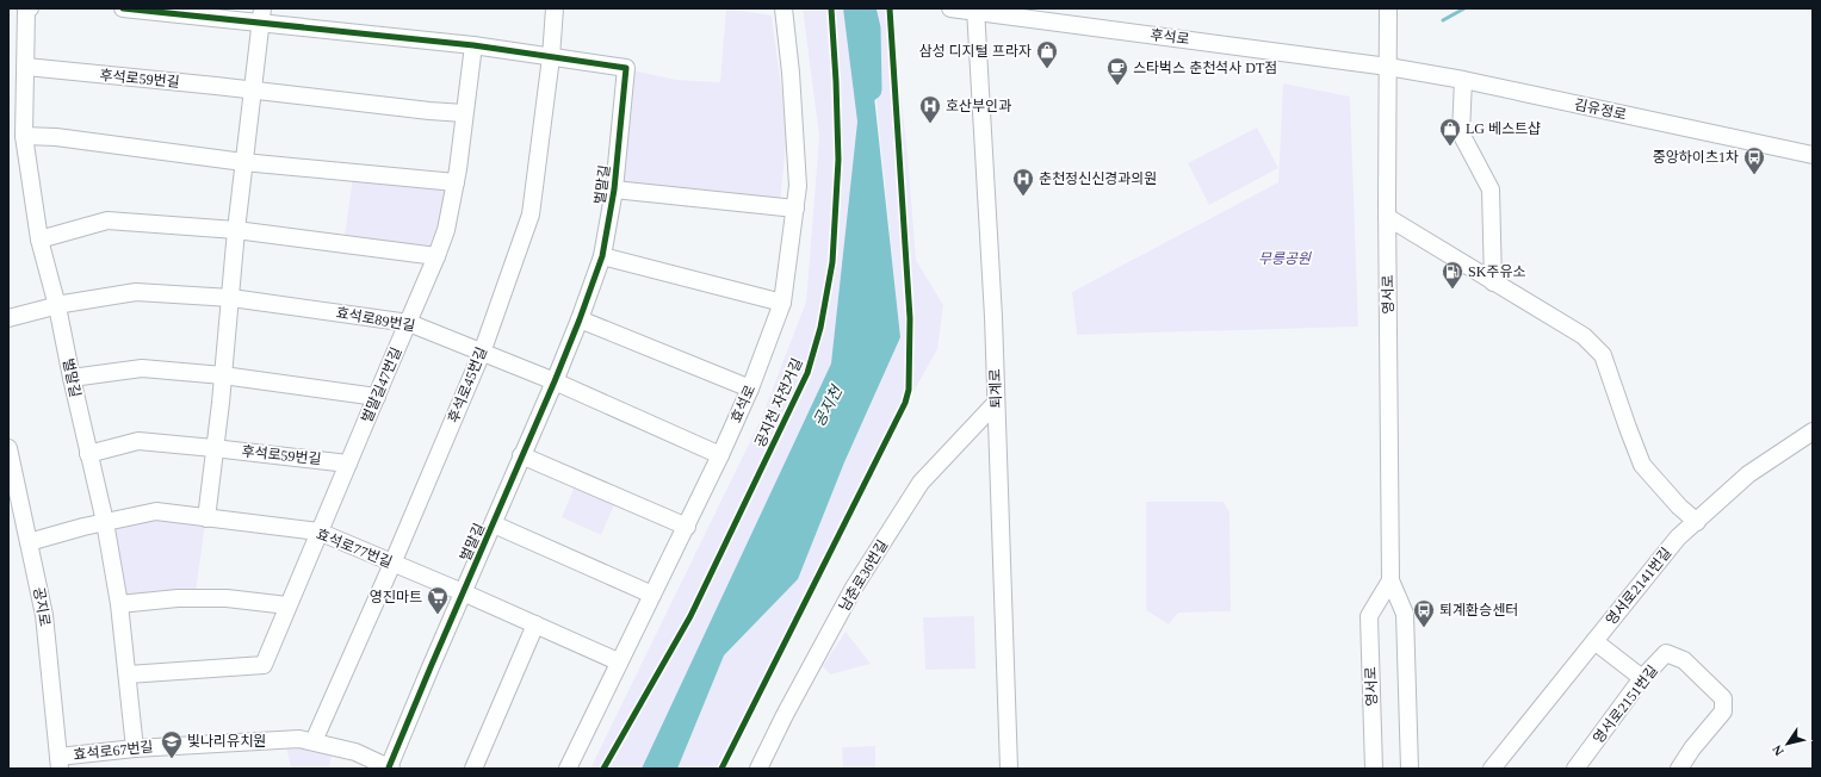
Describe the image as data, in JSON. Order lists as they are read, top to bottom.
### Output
{
  "streets": {
    "street": [
      "후석로",
      "후석로59번길",
      "김유정로",
      "벌말길",
      "영서로",
      "효석로89번길",
      "벌말길47번길",
      "후석로45번길",
      "퇴계로",
      "효석로",
      "효석로77번길",
      "남춘로36번길",
      "영서로2141번길",
      "공지로",
      "영서로2151번길",
      "효석로67번길"
    ],
    "cycle path": ["공지천 자전거길"]
  },
  "crossings": [
    ["후석로", "김유정로"],
    ["후석로", "영서로"],
    ["후석로", "퇴계로"],
    ["후석로59번길", "벌말길"],
    ["후석로59번길", "벌말길47번길"],
    ["김유정로", "영서로"],
    ["벌말길", "효석로89번길"],
    ["벌말길", "벌말길47번길"],
    ["벌말길", "후석로45번길"],
    ["벌말길", "효석로"],
    ["벌말길", "효석로77번길"],
    ["벌말길", "효석로67번길"],
    ["효석로89번길", "벌말길47번길"],
    ["효석로89번길", "후석로45번길"],
    ["효석로89번길", "효석로"],
    ["벌말길47번길", "효석로77번길"],
    ["후석로45번길", "효석로77번길"],
    ["후석로45번길", "효석로67번길"],
    ["퇴계로", "남춘로36번길"],
    ["효석로", "효석로77번길"],
    ["효석로77번길", "공지로"],
    ["공지로", "효석로67번길"]
  ],
  "water": ["공지천"],
  "parks": ["무릉공원"],
  "places": {
    "shop": ["삼성 디지털 프라자", "LG 베스트샵"],
    "cafe": ["스타벅스 춘천석사 DT점"],
    "hospital": ["호산부인과", "춘천정신신경과의원"],
    "bus stop": ["중앙하이츠1차", "퇴계환승센터"],
    "fuel station": ["SK주유소"],
    "supermarket": ["영진마트"],
    "school or university": ["빛나리유치원"]
  },
  "north": "bottom left"
}
